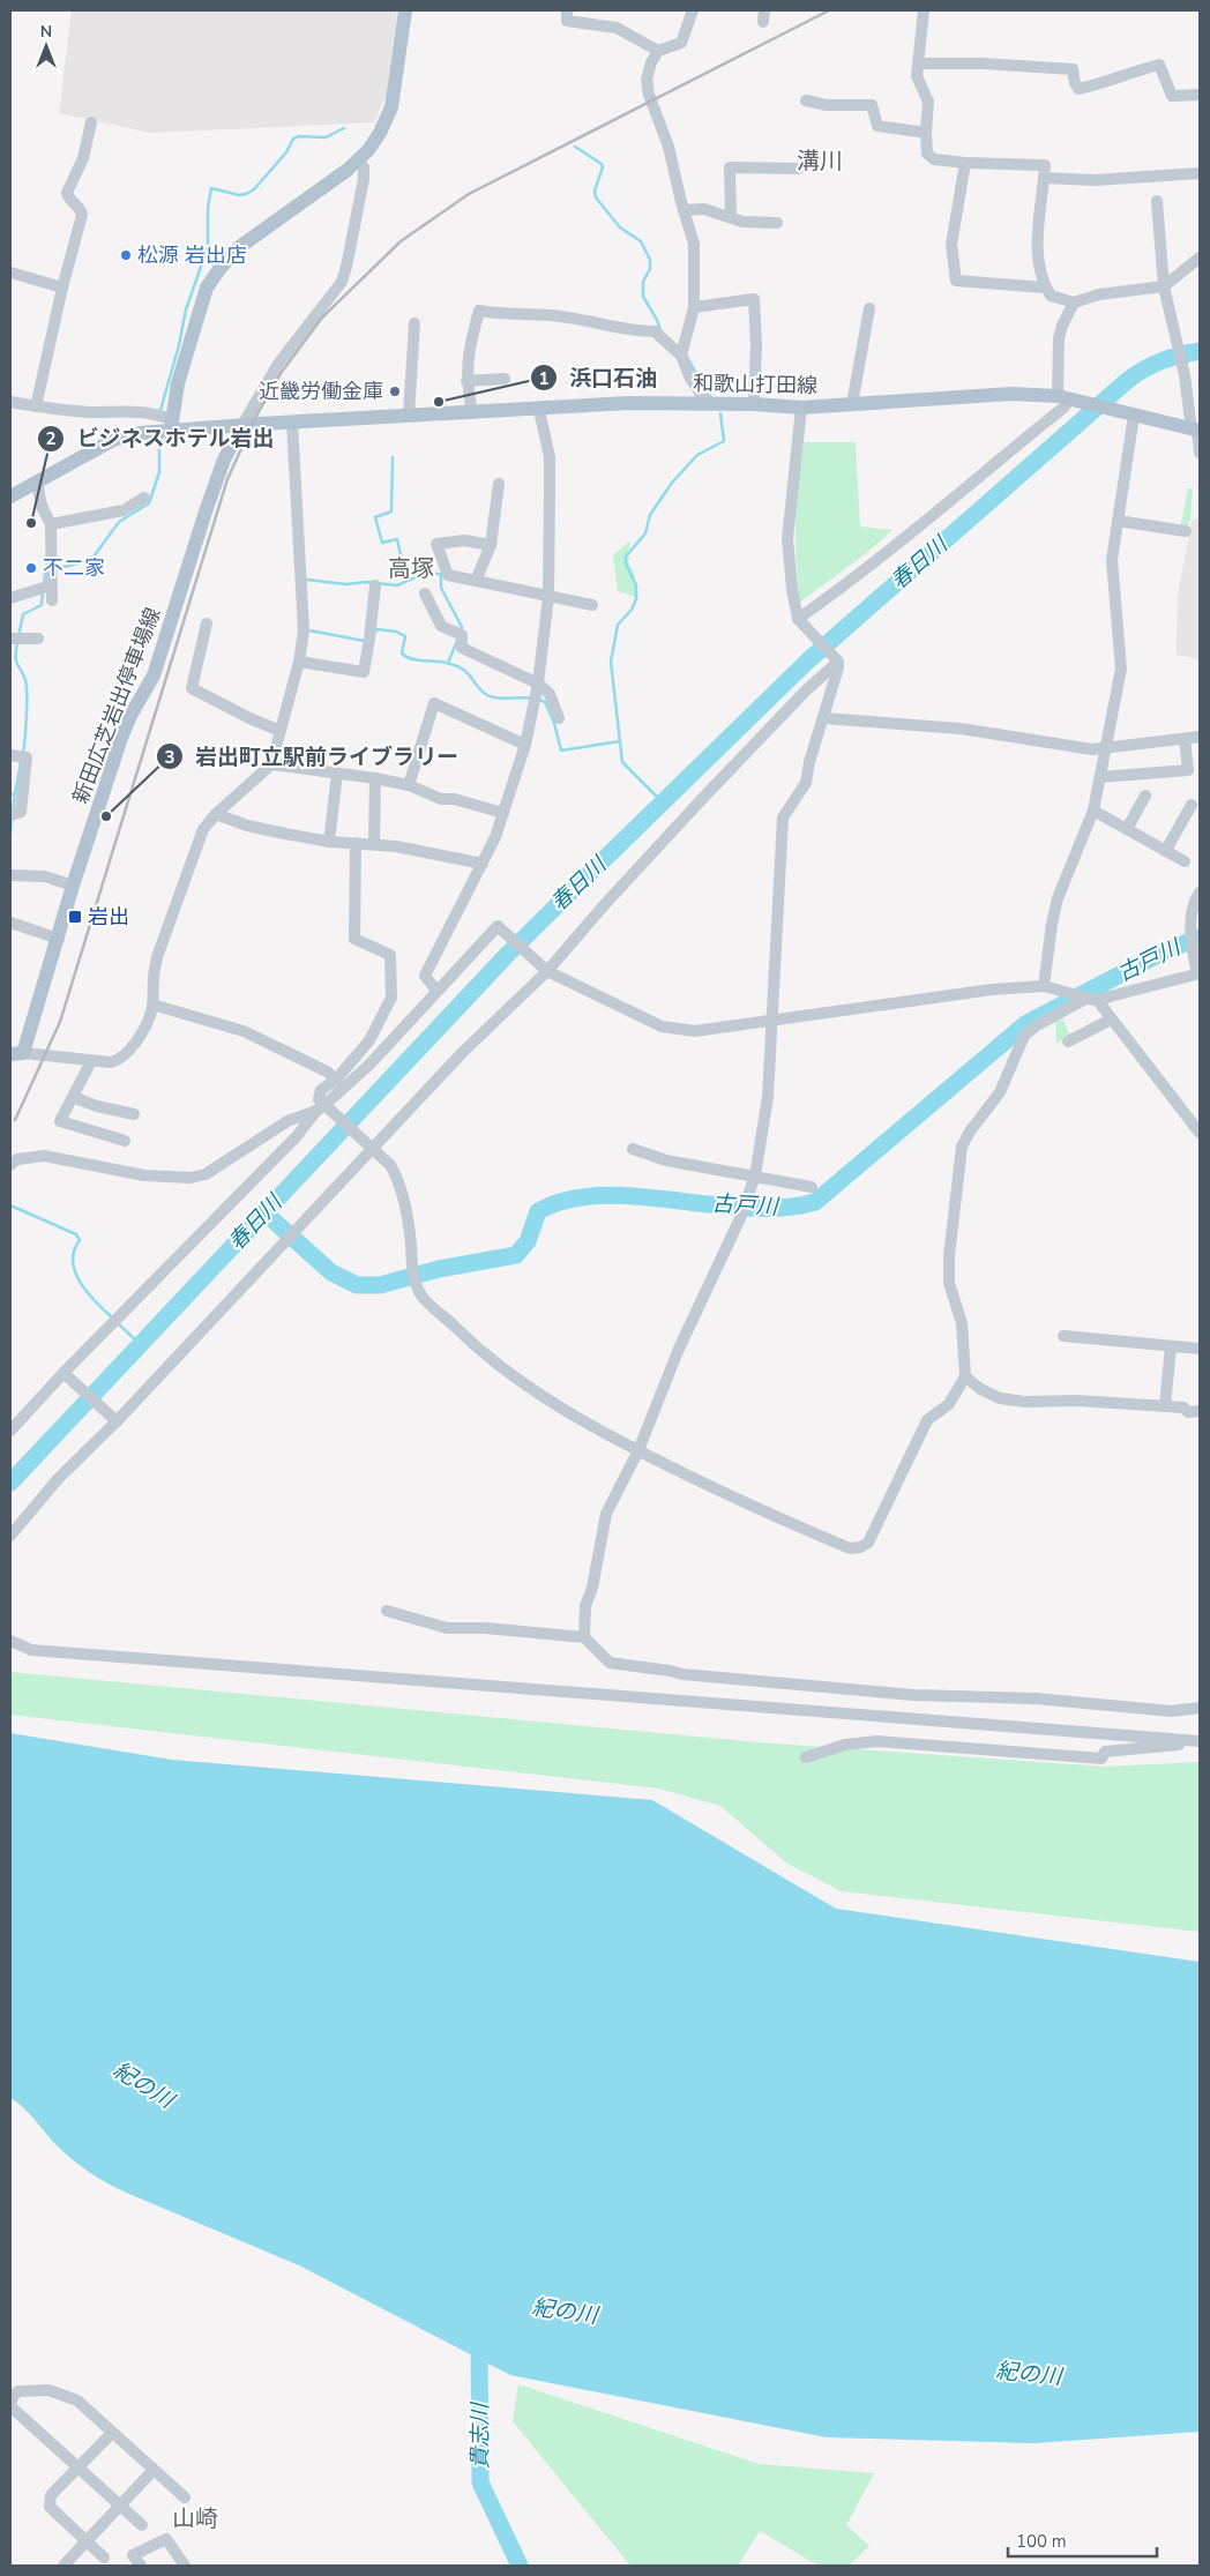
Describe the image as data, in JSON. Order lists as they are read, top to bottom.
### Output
{
  "streets": {
    "main road": ["和歌山打田線", "新田広芝岩出停車場線"]
  },
  "crossings": [
    ["和歌山打田線", "新田広芝岩出停車場線"]
  ],
  "districts": ["溝川", "高塚", "山崎"],
  "water": [
    "春日川",
    "古戸川",
    "紀の川",
    "貴志川"
  ],
  "places": {
    "other": [
      "松源 岩出店",
      "近畿労働金庫",
      "浜口石油",
      "ビジネスホテル岩出",
      "不二家",
      "岩出町立駅前ライブラリー"
    ],
    "transit": ["岩出"]
  },
  "scale_bar": "100 m",
  "north": "top"
}
